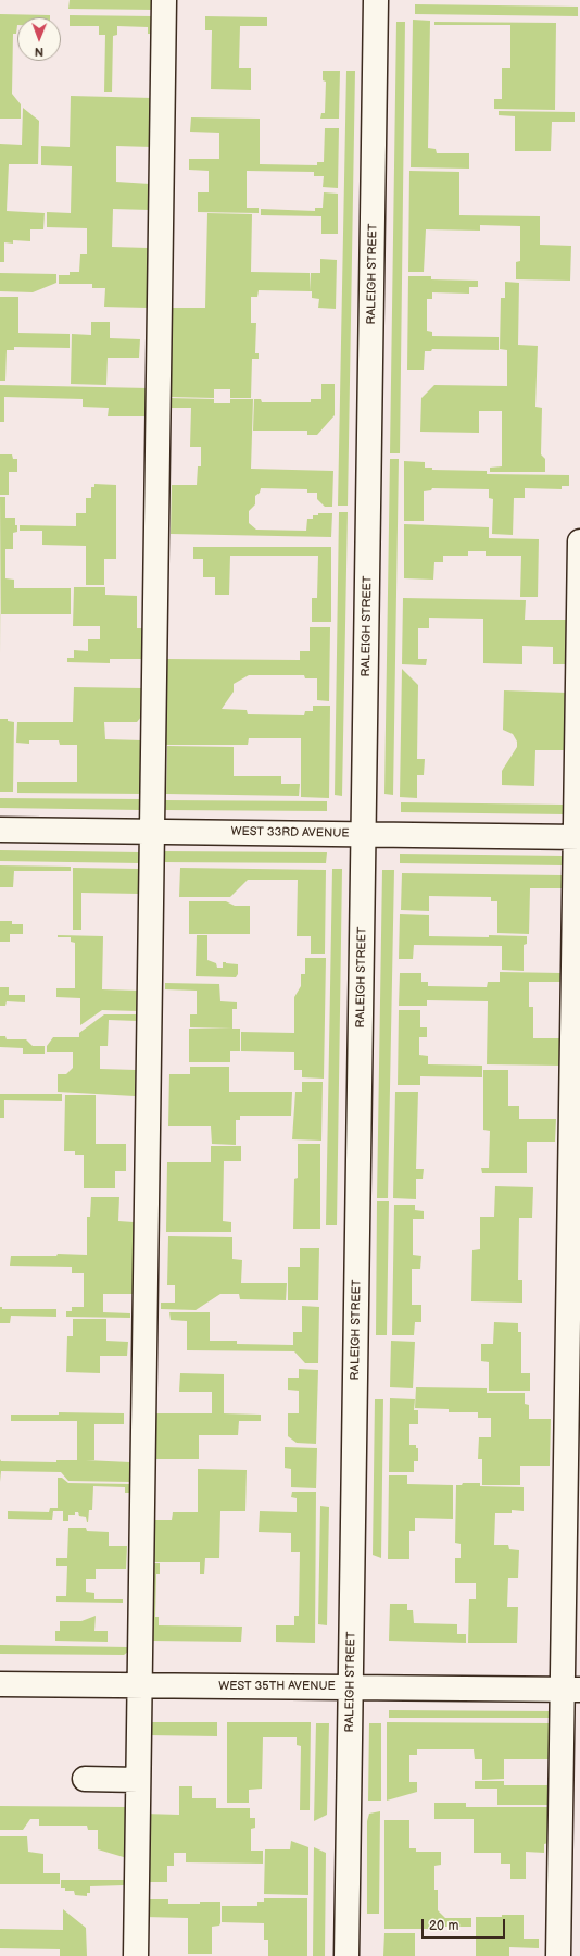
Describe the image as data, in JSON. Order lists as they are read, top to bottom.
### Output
{
  "streets": {
    "street": ["RALEIGH STREET", "WEST 33RD AVENUE", "WEST 35TH AVENUE"]
  },
  "crossings": [
    ["RALEIGH STREET", "WEST 33RD AVENUE"],
    ["RALEIGH STREET", "WEST 35TH AVENUE"]
  ],
  "scale_bar": "20 m",
  "north": "bottom"
}
